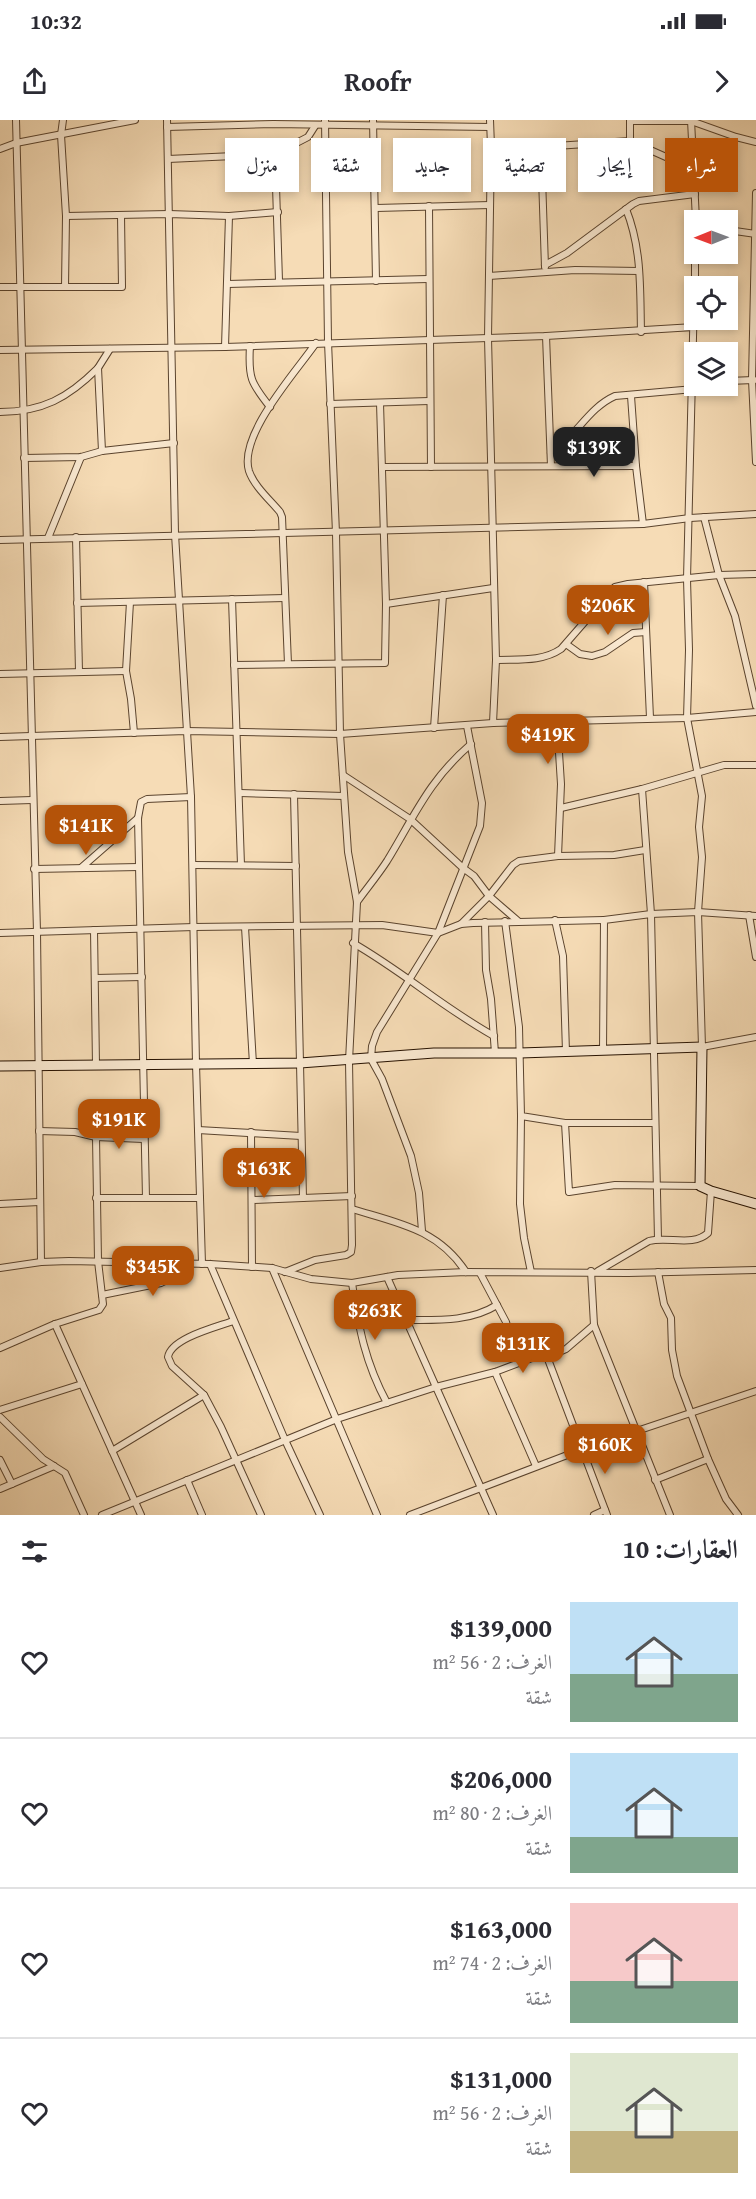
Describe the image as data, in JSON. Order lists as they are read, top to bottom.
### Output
{
  "north": "left",
  "page": {
    "status": "10:32",
    "header": "Roofr",
    "chip": [
      "شراء",
      "إيجار",
      "تصفية",
      "جديد",
      "شقة",
      "منزل"
    ],
    "price": [
      "$139K",
      "$206K",
      "$419K",
      "$141K",
      "$191K",
      "$163K",
      "$345K",
      "$263K",
      "$131K",
      "$160K"
    ],
    "heading": "العقارات: 10",
    "list": [
      {
        "name": "$139,000",
        "note": "الغرف: 2 · 56 m² · شقة"
      },
      {
        "name": "$206,000",
        "note": "الغرف: 2 · 80 m² · شقة"
      },
      {
        "name": "$163,000",
        "note": "الغرف: 2 · 74 m² · شقة"
      },
      {
        "name": "$131,000",
        "note": "الغرف: 2 · 56 m² · شقة"
      }
    ]
  }
}
